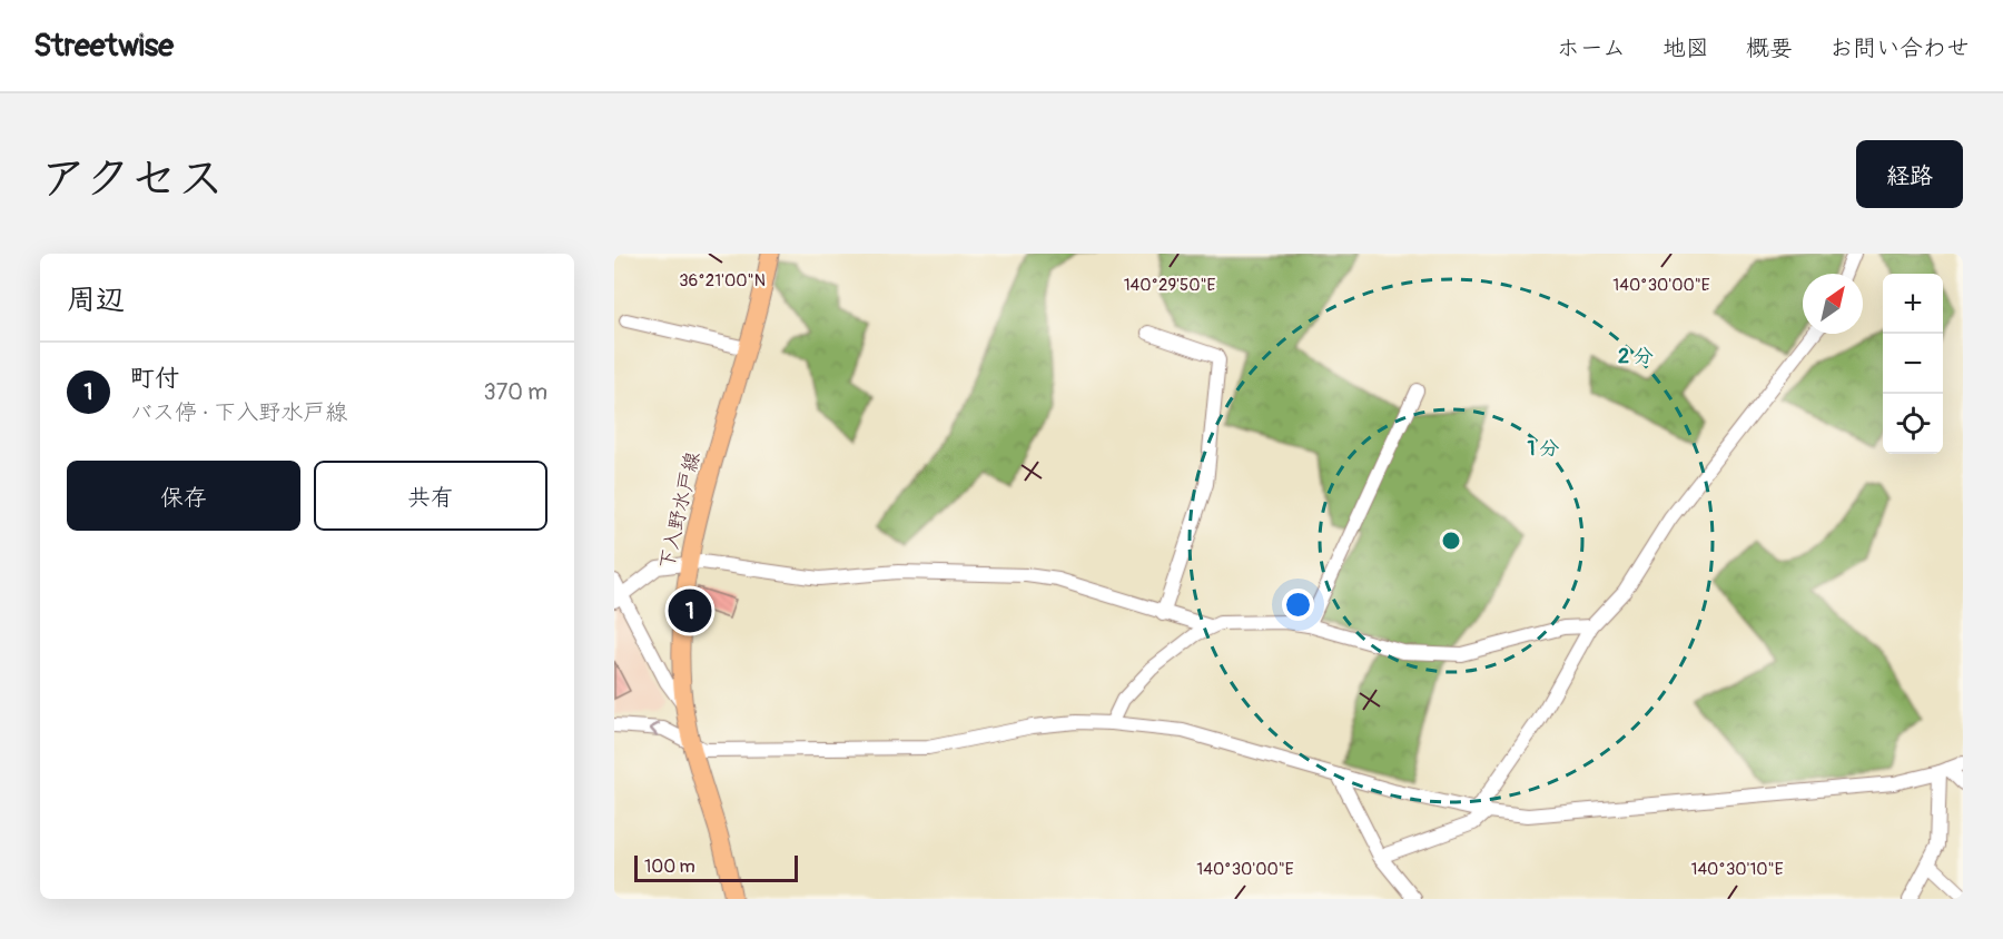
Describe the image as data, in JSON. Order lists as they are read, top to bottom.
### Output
{
  "streets": {
    "main road": ["下入野水戸線"]
  },
  "scale_bar": "100 m",
  "north": "top right",
  "page": {
    "header": "Streetwise",
    "nav": [
      "ホーム",
      "地図",
      "概要",
      "お問い合わせ"
    ],
    "title": "アクセス",
    "buttons": [
      "経路",
      ["保存", "共有"]
    ],
    "heading": "周辺",
    "map_buttons": ["+", "−"],
    "list": [
      {
        "mark": "1",
        "name": "町付",
        "note": "バス停 · 下入野水戸線",
        "value": "370 m"
      }
    ],
    "pins": "1",
    "scale": "100 m"
  },
  "coordinates": [
    "36°21'00\"N",
    "140°29'50\"E",
    "140°30'00\"E",
    "140°30'10\"E"
  ],
  "rings": ["2 分", "1 分"]
}
